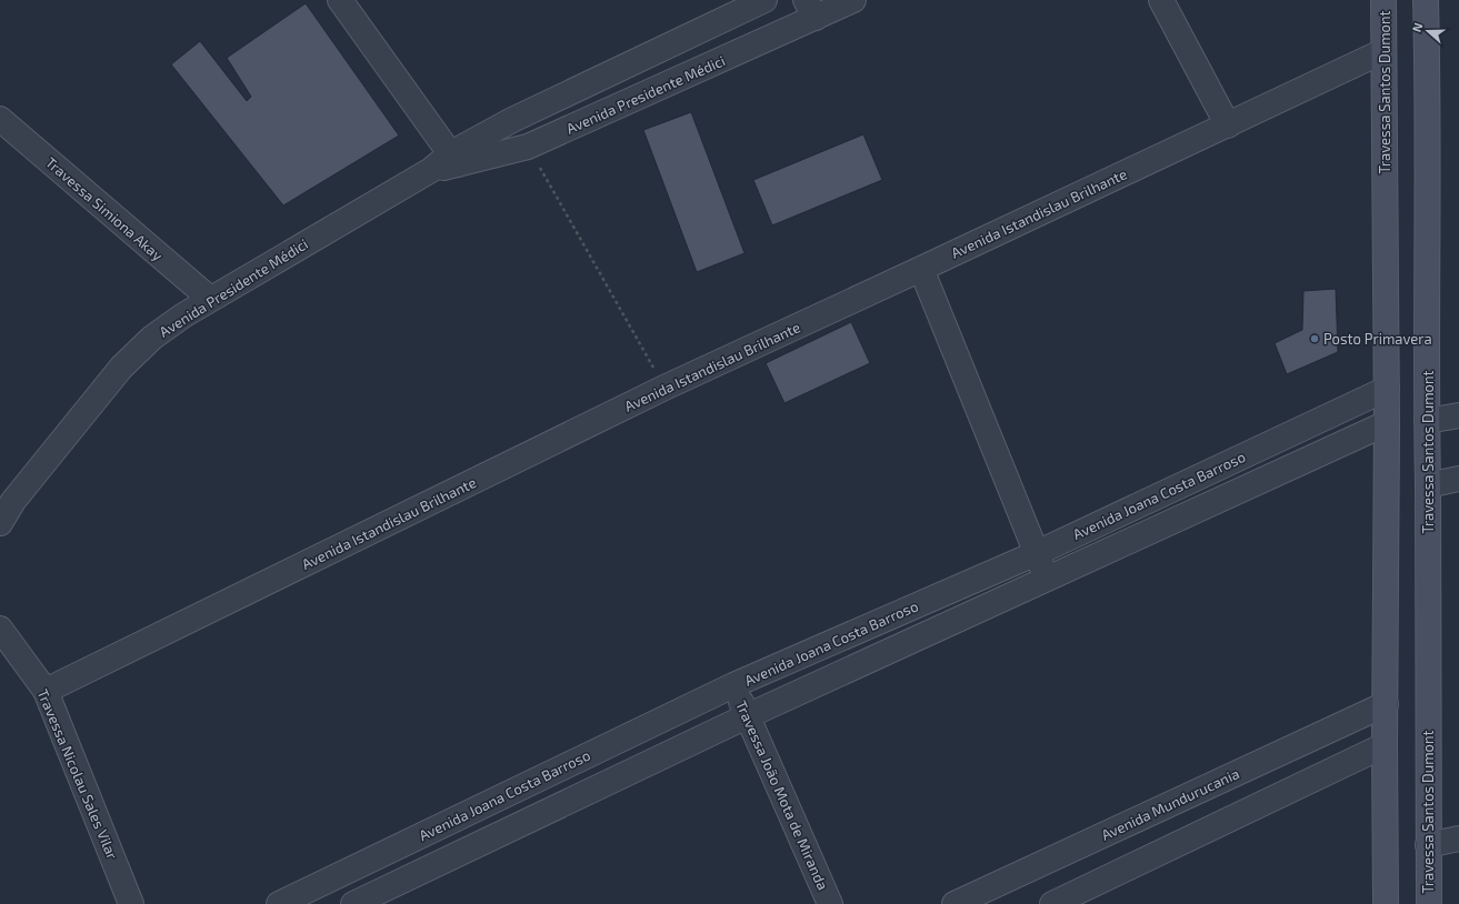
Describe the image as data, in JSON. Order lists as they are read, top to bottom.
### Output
{
  "streets": {
    "main road": ["Travessa Santos Dumont"],
    "street": [
      "Avenida Presidente Médici",
      "Travessa Simiona Akay",
      "Avenida Istandislau Brilhante",
      "Avenida Joana Costa Barroso",
      "Travessa Nicolau Sales Vilar",
      "Travessa João Mota de Miranda",
      "Avenida Mundurucania"
    ]
  },
  "crossings": [
    ["Travessa Santos Dumont", "Avenida Istandislau Brilhante"],
    ["Travessa Santos Dumont", "Avenida Joana Costa Barroso"],
    ["Travessa Santos Dumont", "Avenida Mundurucania"],
    ["Avenida Presidente Médici", "Travessa Simiona Akay"],
    ["Avenida Istandislau Brilhante", "Travessa Nicolau Sales Vilar"],
    ["Avenida Joana Costa Barroso", "Travessa João Mota de Miranda"]
  ],
  "places": ["Posto Primavera"],
  "north": "left"
}
